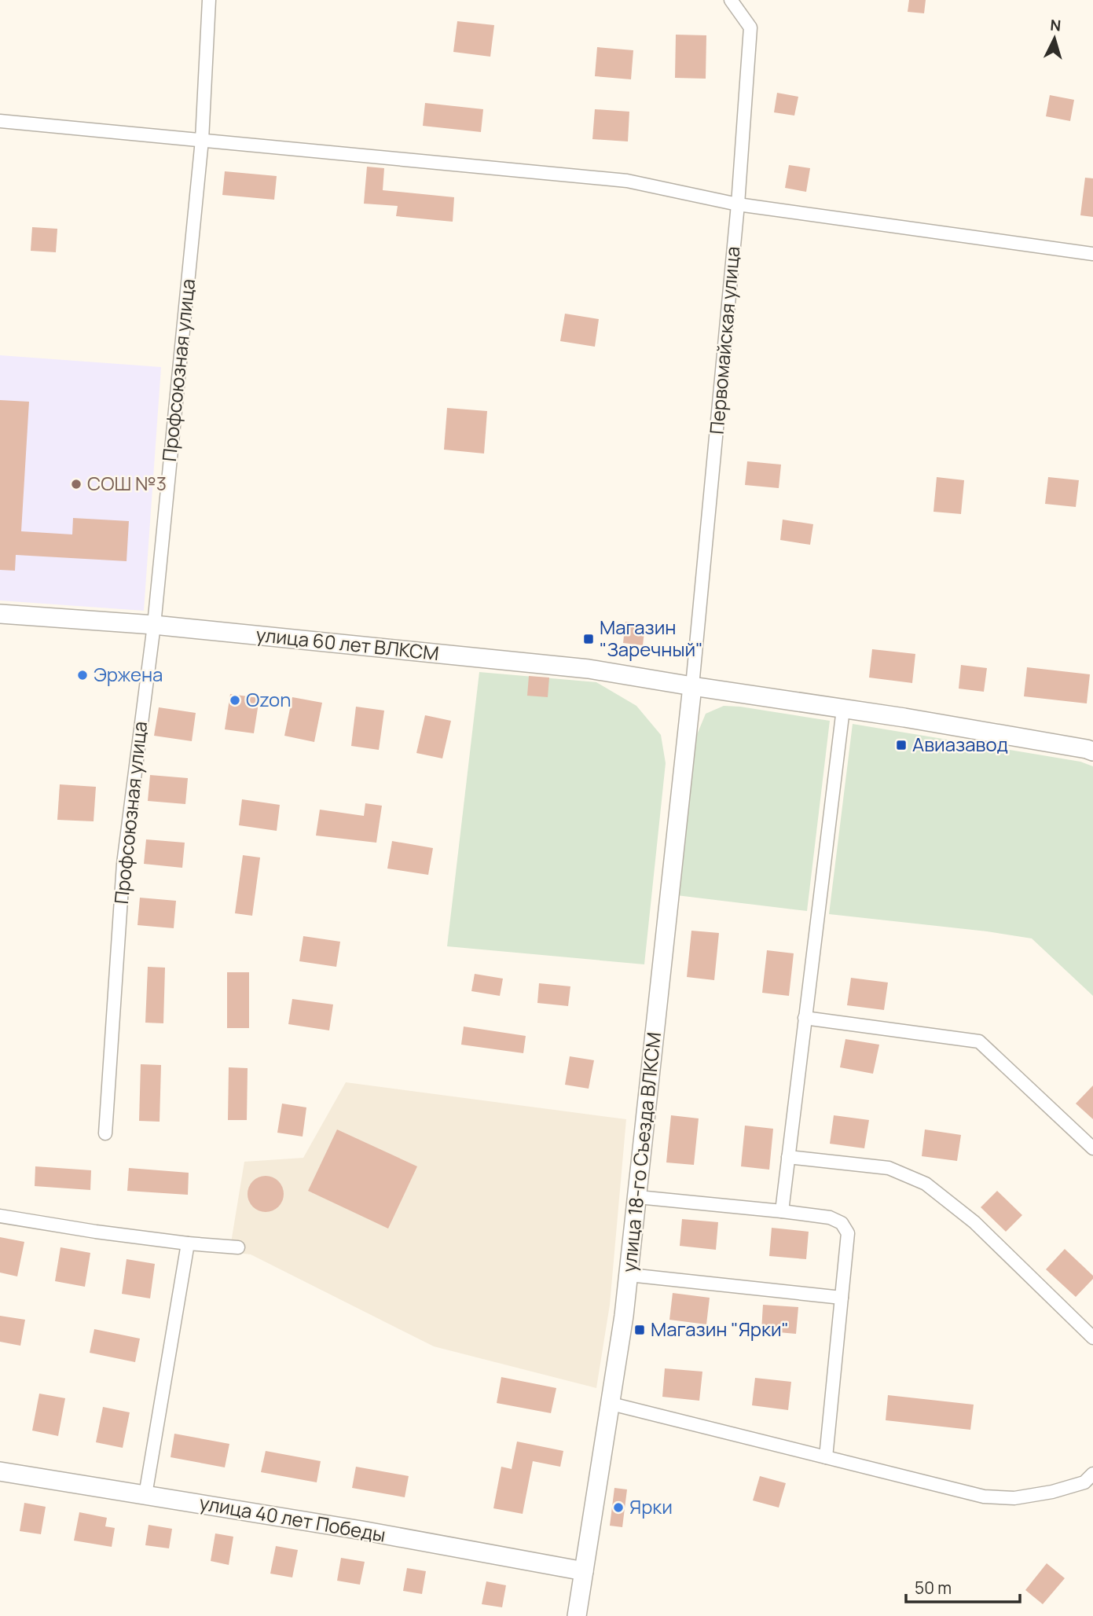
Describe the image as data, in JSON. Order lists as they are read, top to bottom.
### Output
{
  "streets": {
    "street": [
      "Первомайская улица",
      "Профсоюзная улица",
      "улица 60 лет ВЛКСМ",
      "улица 18-го Съезда ВЛКСМ",
      "улица 40 лет Победы"
    ]
  },
  "crossings": [
    ["Первомайская улица", "улица 60 лет ВЛКСМ"],
    ["Первомайская улица", "улица 18-го Съезда ВЛКСМ"],
    ["Профсоюзная улица", "улица 60 лет ВЛКСМ"],
    ["улица 60 лет ВЛКСМ", "улица 18-го Съезда ВЛКСМ"],
    ["улица 18-го Съезда ВЛКСМ", "улица 40 лет Победы"]
  ],
  "places": {
    "other": [
      "СОШ №3",
      "Эржена",
      "Ozon",
      "Ярки"
    ],
    "transit": ["Магазин \"Заречный\"", "Авиазавод", "Магазин \"Ярки\""]
  },
  "scale_bar": "50 m",
  "north": "top"
}
